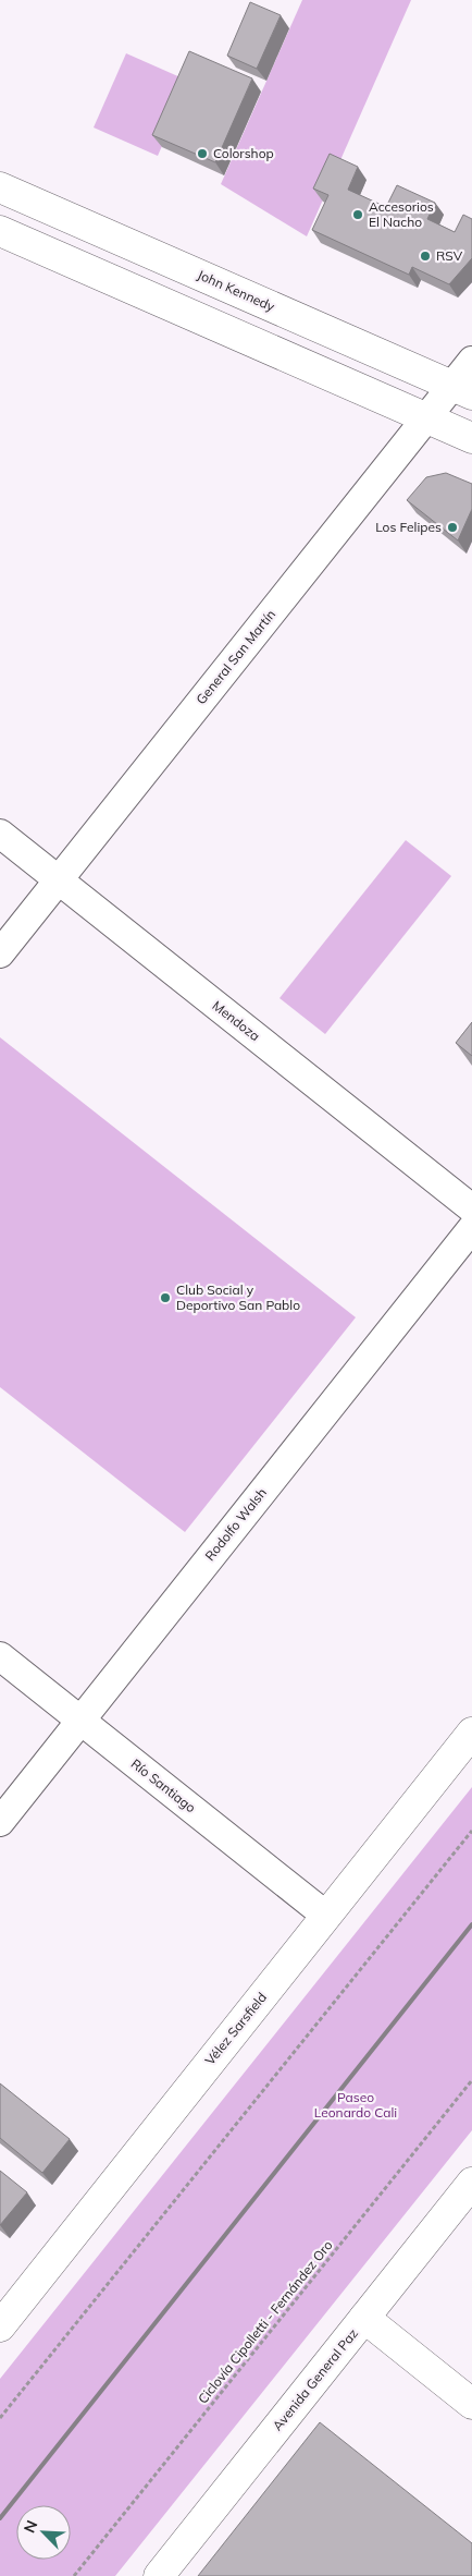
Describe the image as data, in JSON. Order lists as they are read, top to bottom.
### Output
{
  "streets": {
    "main road": ["John Kennedy", "Vélez Sarsfield", "Avenida General Paz"],
    "street": [
      "General San Martín",
      "Mendoza",
      "Rodolfo Walsh",
      "Río Santiago"
    ],
    "path": ["Ciclovía Cipolletti - Fernández Oro"]
  },
  "crossings": [
    ["John Kennedy", "General San Martín"],
    ["General San Martín", "Mendoza"],
    ["Rodolfo Walsh", "Río Santiago"],
    ["Río Santiago", "Vélez Sarsfield"]
  ],
  "parks": ["Paseo Leonardo Cali"],
  "places": [
    "Colorshop",
    "Accesorios El Nacho",
    "RSV",
    "Los Felipes",
    "Club Social y Deportivo San Pablo"
  ],
  "north": "top left"
}
